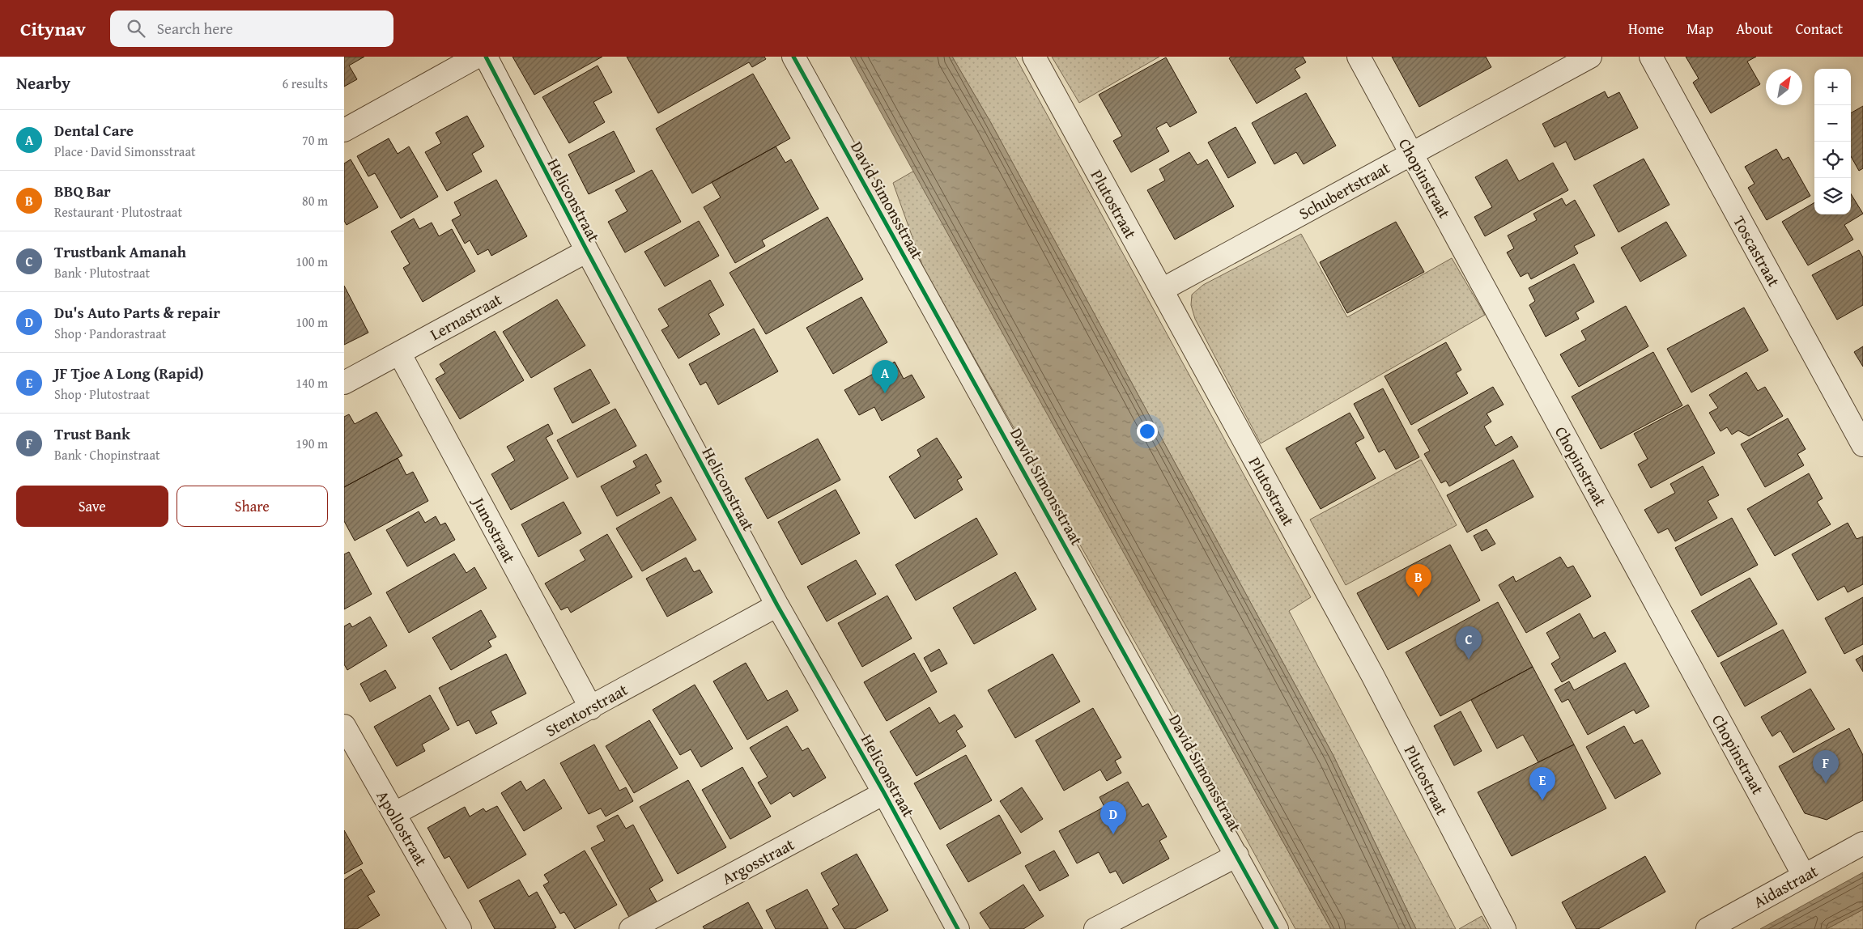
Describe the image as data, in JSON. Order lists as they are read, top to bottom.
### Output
{
  "streets": {
    "street": [
      "Chopinstraat",
      "Schubertstraat",
      "Heliconstraat",
      "David Simonsstraat",
      "Plutostraat",
      "Toscastraat",
      "Lernastraat",
      "Junostraat",
      "Stentorstraat",
      "Apollostraat",
      "Argosstraat",
      "Aidastraat"
    ]
  },
  "crossings": [
    ["Chopinstraat", "Schubertstraat"],
    ["Chopinstraat", "Aidastraat"],
    ["Schubertstraat", "Plutostraat"],
    ["Heliconstraat", "Lernastraat"],
    ["Heliconstraat", "Stentorstraat"],
    ["Heliconstraat", "Argosstraat"],
    ["Lernastraat", "Junostraat"],
    ["Junostraat", "Stentorstraat"],
    ["Stentorstraat", "Apollostraat"]
  ],
  "north": "top right",
  "page": {
    "header": "Citynav",
    "search": "Search here",
    "nav": [
      "Home",
      "Map",
      "About",
      "Contact"
    ],
    "heading": ["Nearby", "6 results"],
    "map_buttons": ["+", "−"],
    "list": [
      {
        "mark": "A",
        "name": "Dental Care",
        "note": "Place · David Simonsstraat",
        "value": "70 m"
      },
      {
        "mark": "B",
        "name": "BBQ Bar",
        "note": "Restaurant · Plutostraat",
        "value": "80 m"
      },
      {
        "mark": "C",
        "name": "Trustbank Amanah",
        "note": "Bank · Plutostraat",
        "value": "100 m"
      },
      {
        "mark": "D",
        "name": "Du's Auto Parts & repair",
        "note": "Shop · Pandorastraat",
        "value": "100 m"
      },
      {
        "mark": "E",
        "name": "JF Tjoe A Long (Rapid)",
        "note": "Shop · Plutostraat",
        "value": "140 m"
      },
      {
        "mark": "F",
        "name": "Trust Bank",
        "note": "Bank · Chopinstraat",
        "value": "190 m"
      }
    ],
    "pins": [
      "A",
      "B",
      "C",
      "F",
      "E",
      "D"
    ],
    "buttons": ["Save", "Share"]
  }
}
